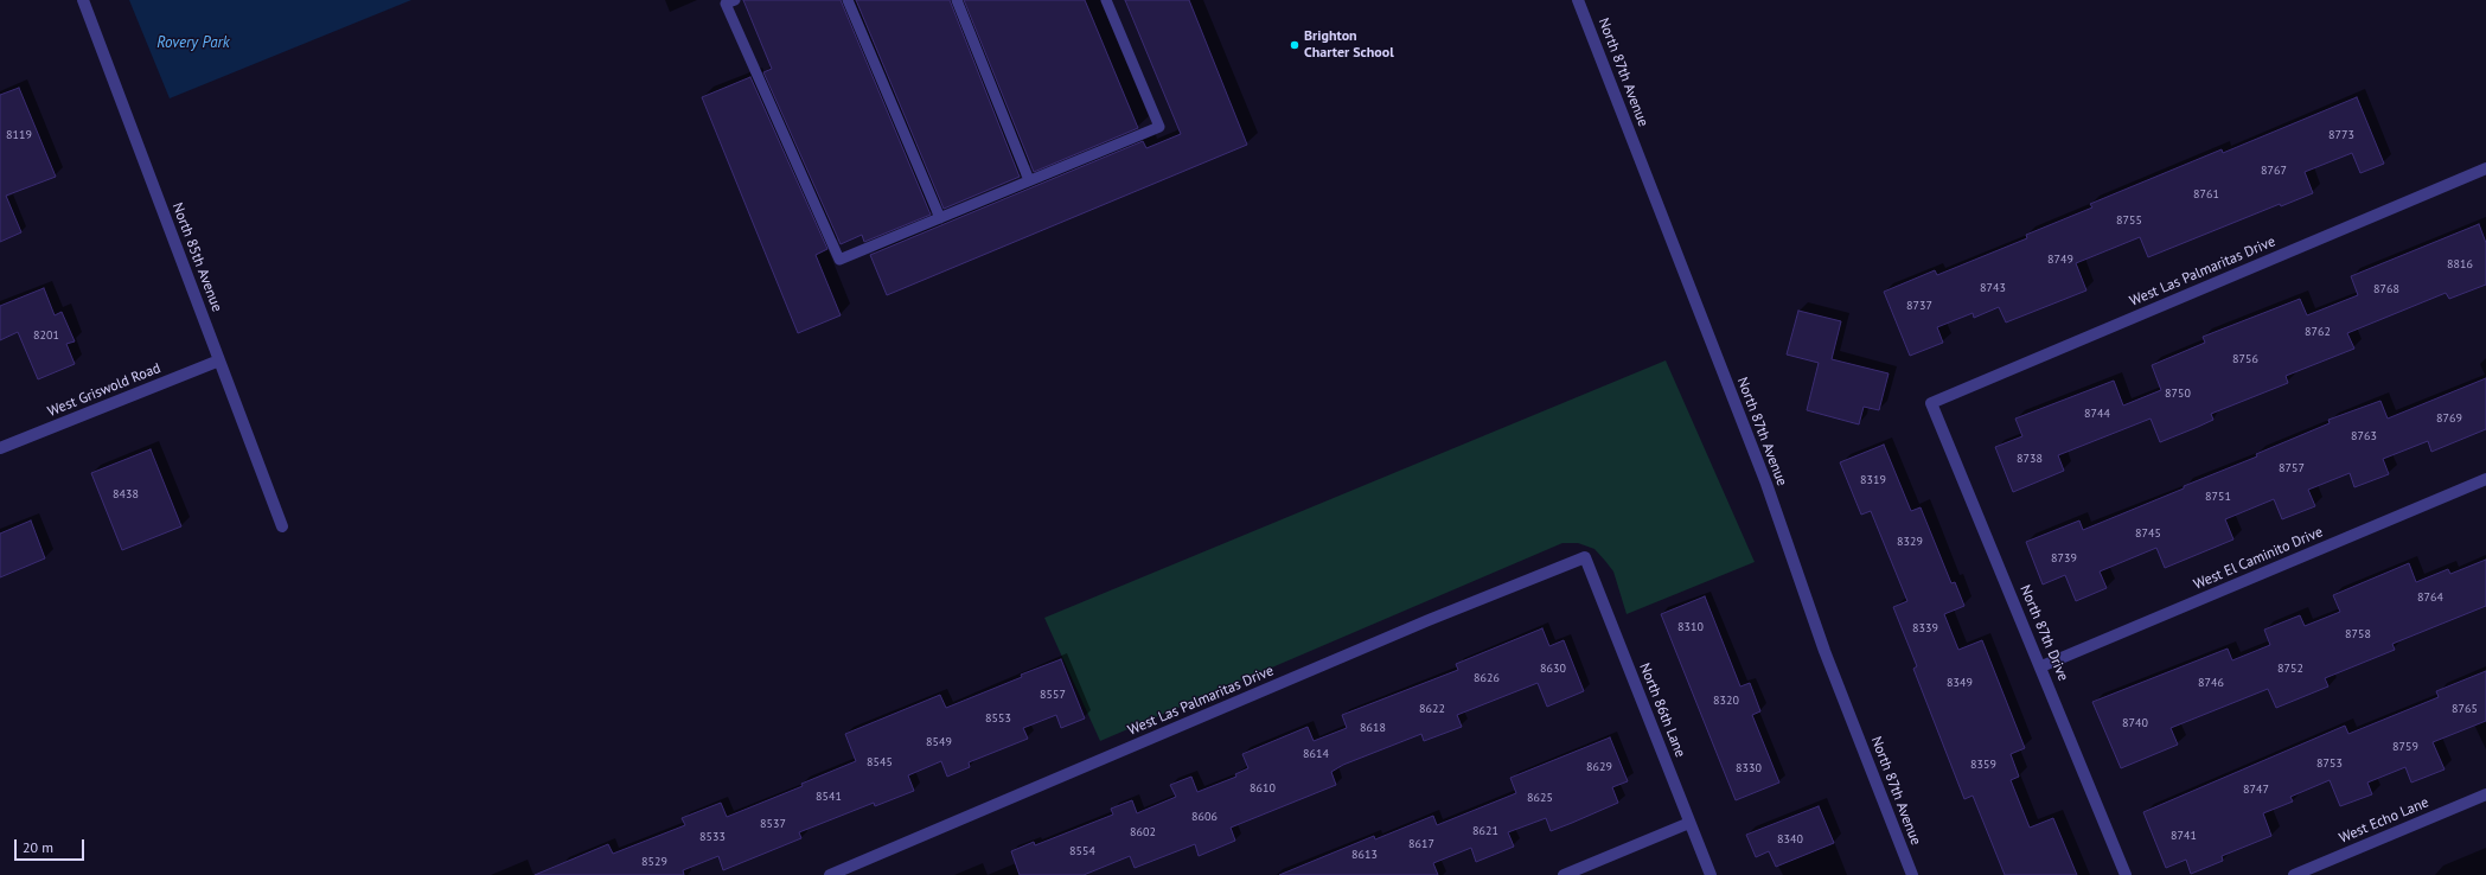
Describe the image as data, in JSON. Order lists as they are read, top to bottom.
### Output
{
  "streets": {
    "street": [
      "North 87th Avenue",
      "North 85th Avenue",
      "West Las Palmaritas Drive",
      "West Griswold Road",
      "West El Caminito Drive",
      "North 87th Drive",
      "North 86th Lane",
      "West Echo Lane"
    ]
  },
  "crossings": [
    ["North 85th Avenue", "West Griswold Road"],
    ["West Las Palmaritas Drive", "North 87th Drive"],
    ["West Las Palmaritas Drive", "North 86th Lane"],
    ["West El Caminito Drive", "North 87th Drive"]
  ],
  "water": ["Rovery Park"],
  "places": ["Brighton Charter School"],
  "house_numbers": [
    "8119",
    "8773",
    "8767",
    "8761",
    "8755",
    "8749",
    "8816",
    "8743",
    "8768",
    "8737",
    "8762",
    "8201",
    "8756",
    "8750",
    "8744",
    "8769",
    "8763",
    "8738",
    "8757",
    "8319",
    "8438",
    "8751",
    "8745",
    "8329",
    "8739",
    "8764",
    "8310",
    "8339",
    "8758",
    "8630",
    "8752",
    "8626",
    "8349",
    "8746",
    "8557",
    "8320",
    "8622",
    "8765",
    "8553",
    "8740",
    "8618",
    "8549",
    "8759",
    "8614",
    "8545",
    "8753",
    "8359",
    "8629",
    "8330",
    "8610",
    "8747",
    "8541",
    "8625",
    "8606",
    "8537",
    "8621",
    "8602",
    "8741",
    "8533",
    "8340",
    "8617",
    "8554",
    "8613",
    "8529"
  ],
  "scale_bar": "20 m"
}
